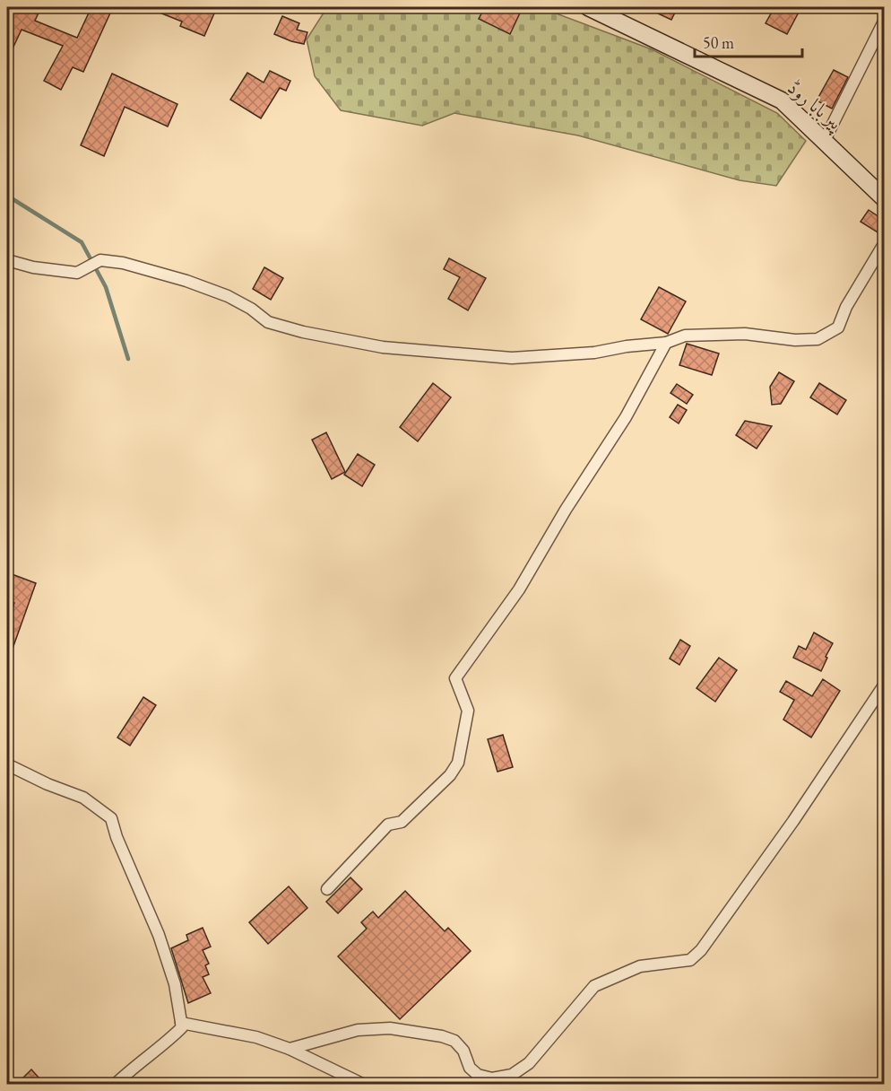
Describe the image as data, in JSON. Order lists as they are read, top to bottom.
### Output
{
  "streets": {
    "main road": ["پیر بابا روڈ"]
  },
  "scale_bar": "50 m"
}
